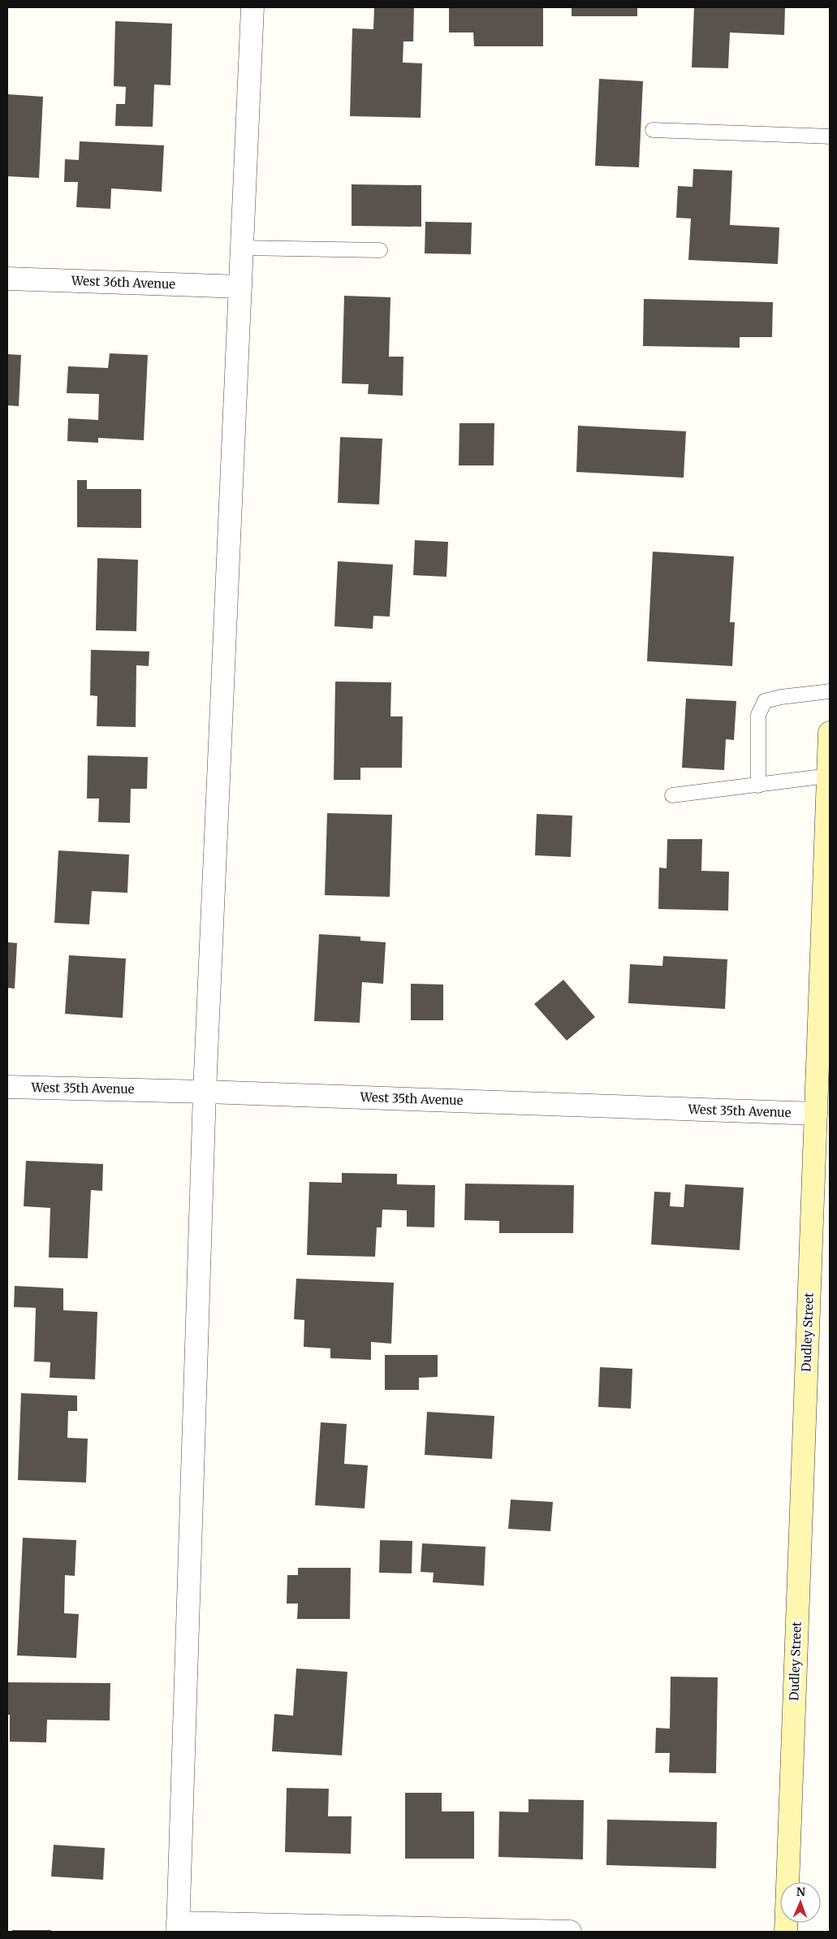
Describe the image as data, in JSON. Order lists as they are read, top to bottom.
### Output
{
  "streets": {
    "street": ["West 36th Avenue", "West 35th Avenue", "Dudley Street"]
  },
  "crossings": [
    ["West 35th Avenue", "Dudley Street"]
  ],
  "north": "top"
}
